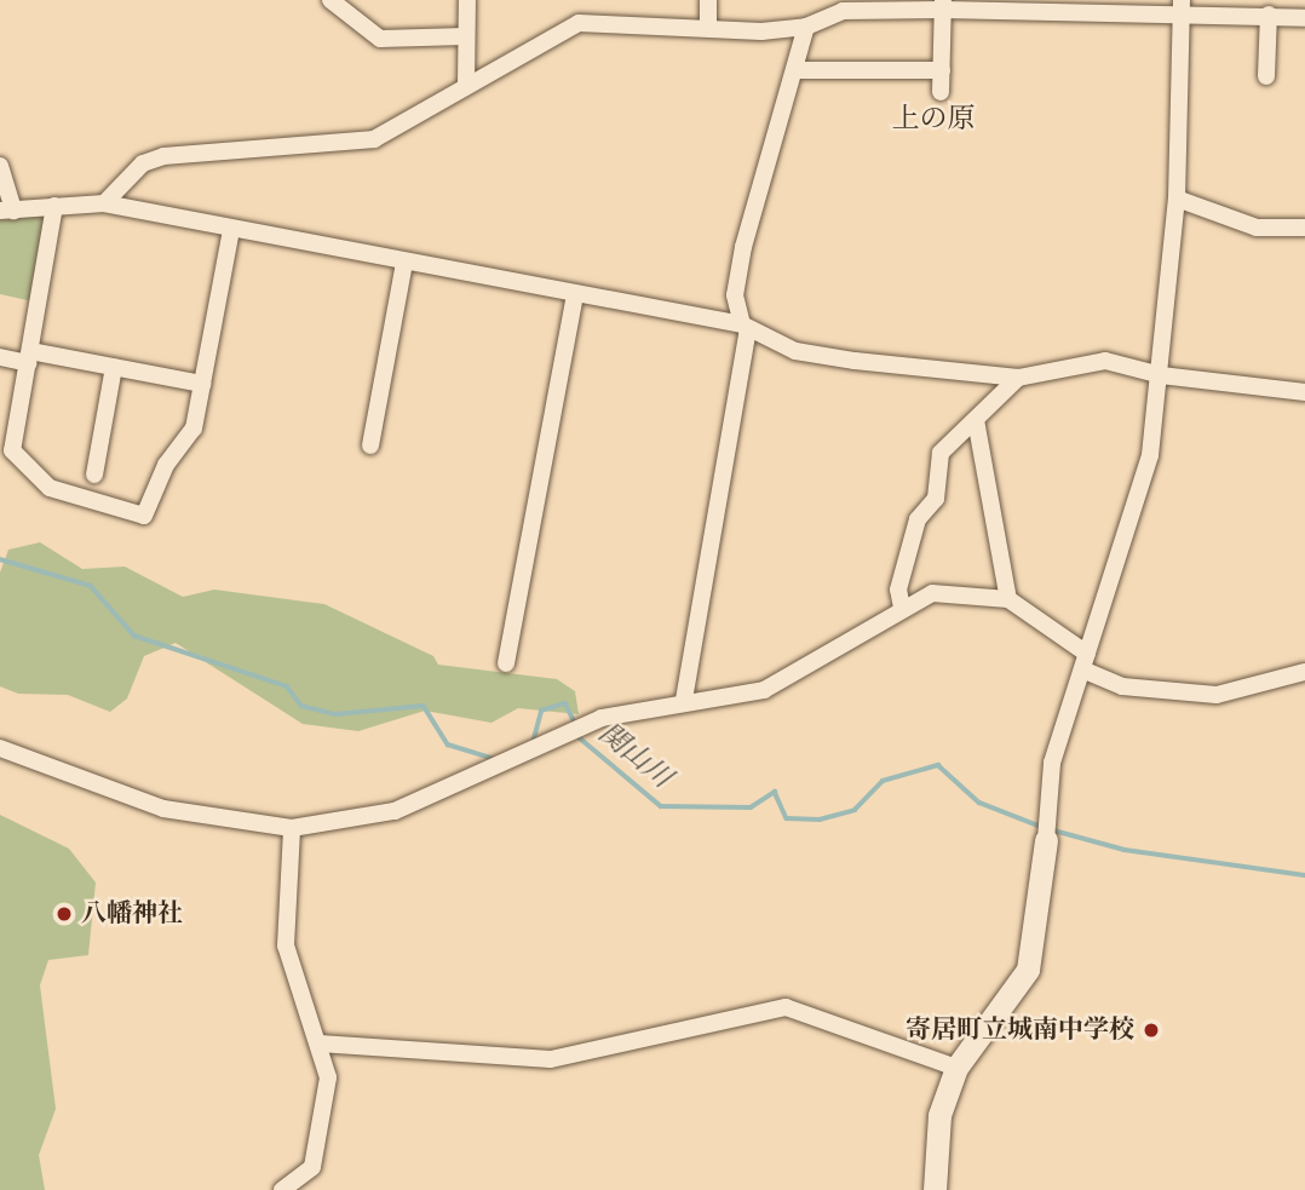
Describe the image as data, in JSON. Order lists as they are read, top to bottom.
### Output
{
  "districts": ["上の原"],
  "water": ["関山川"],
  "places": ["八幡神社", "寄居町立城南中学校"]
}
